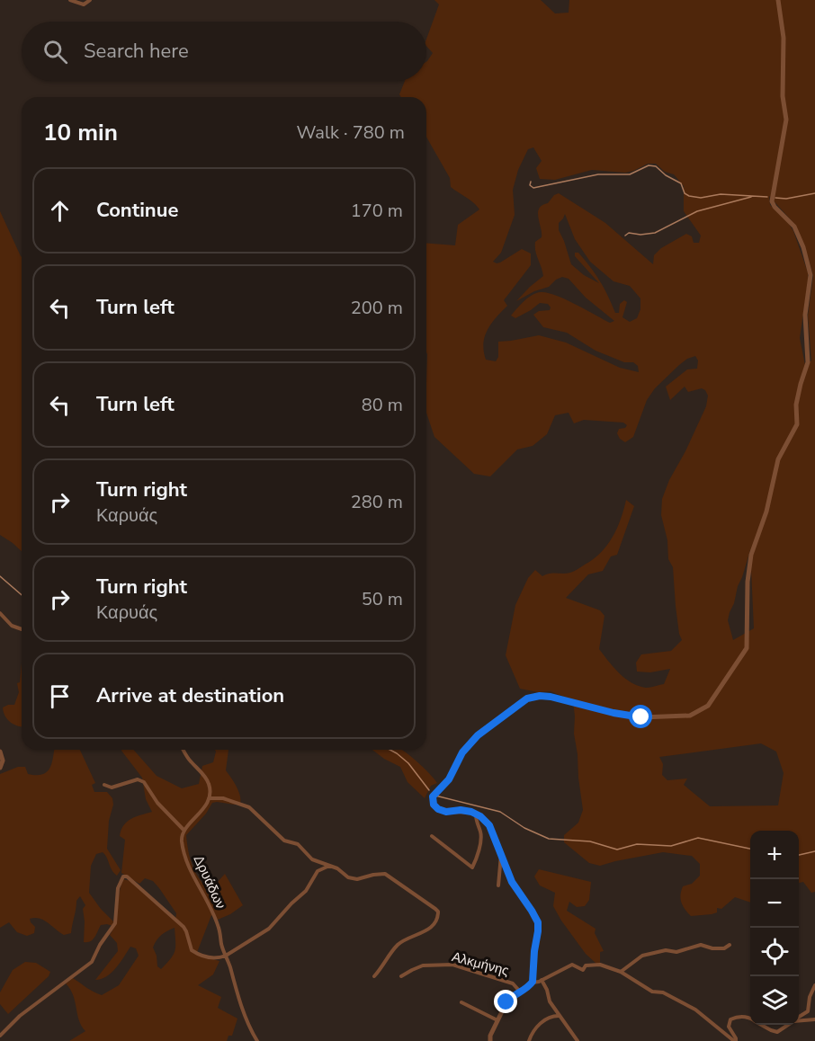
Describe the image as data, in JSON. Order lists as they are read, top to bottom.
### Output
{
  "streets": {
    "street": ["Δρυάδων", "Αλκμήνης"]
  },
  "page": {
    "search": "Search here",
    "heading": ["10 min", "Walk · 780 m"],
    "list": [
      ["Continue", "170 m"],
      ["Turn left", "200 m"],
      ["Turn left", "80 m"],
      ["Turn right", "Καρυάς", "280 m"],
      ["Turn right", "Καρυάς", "50 m"],
      "Arrive at destination"
    ],
    "map_buttons": ["+", "−"]
  }
}
